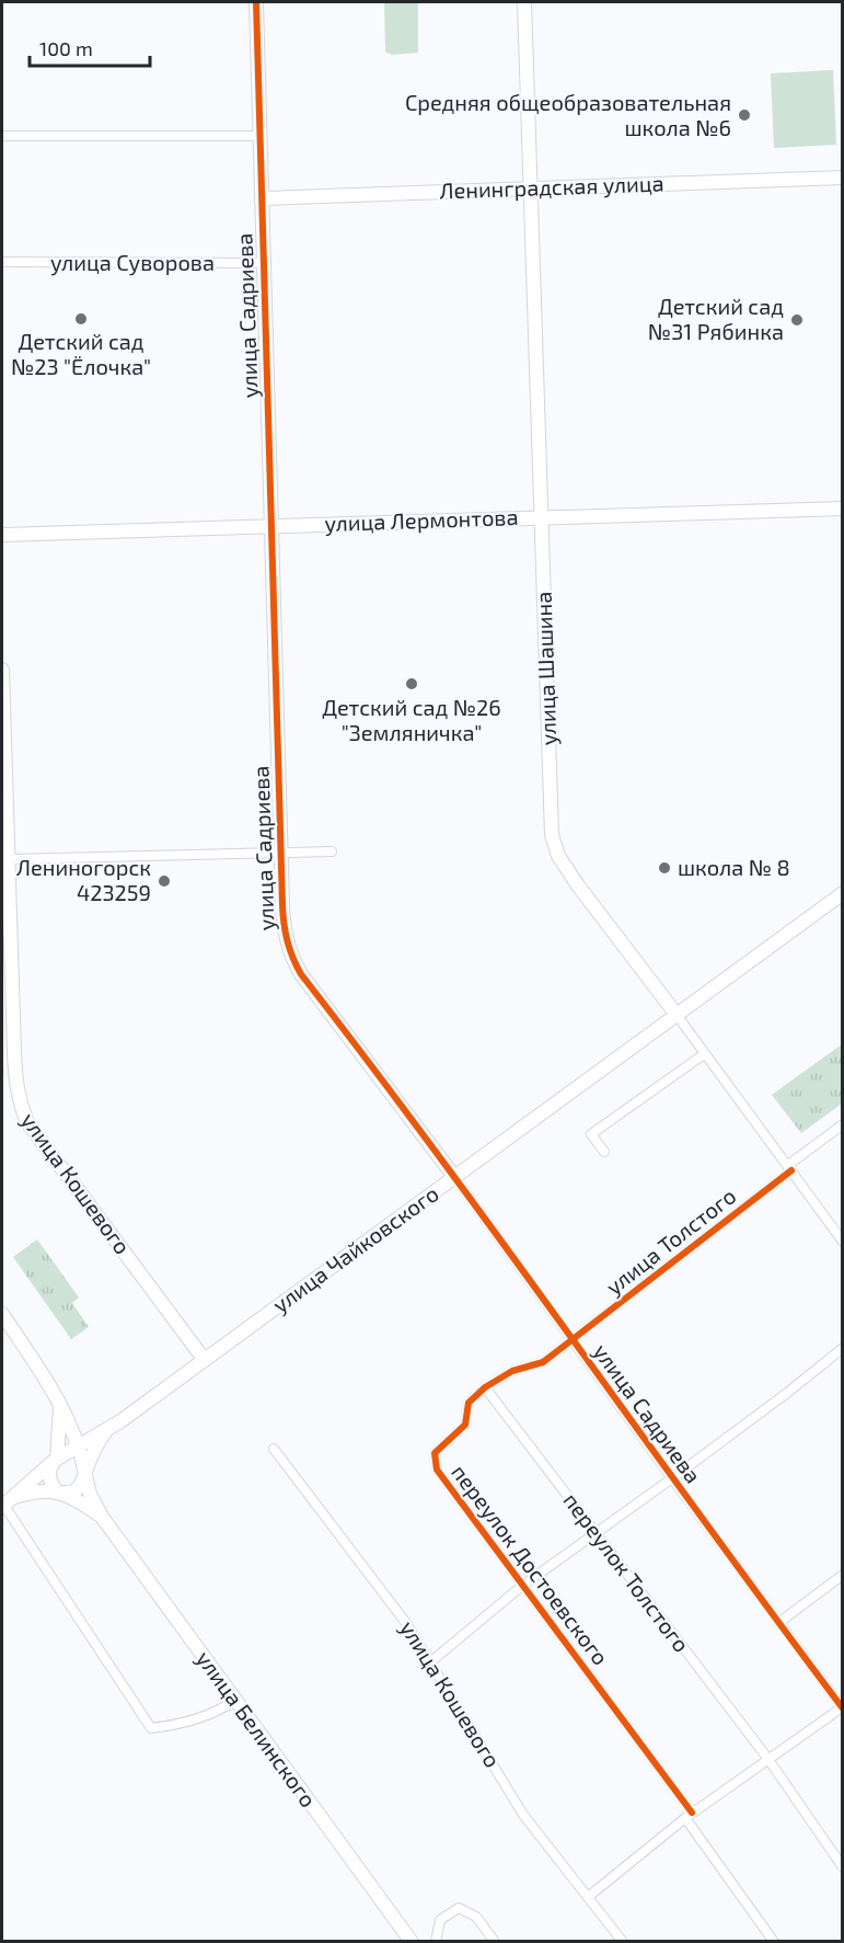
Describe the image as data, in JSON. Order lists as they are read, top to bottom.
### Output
{
  "streets": {
    "street": [
      "Ленинградская улица",
      "улица Суворова",
      "улица Садриева",
      "улица Лермонтова",
      "улица Шашина",
      "улица Кошевого",
      "улица Толстого",
      "улица Чайковского",
      "переулок Достоевского",
      "переулок Толстого",
      "улица Белинского"
    ]
  },
  "crossings": [
    ["Ленинградская улица", "улица Садриева"],
    ["Ленинградская улица", "улица Шашина"],
    ["улица Суворова", "улица Садриева"],
    ["улица Садриева", "улица Лермонтова"],
    ["улица Садриева", "улица Толстого"],
    ["улица Садриева", "улица Чайковского"],
    ["улица Садриева", "переулок Достоевского"],
    ["улица Лермонтова", "улица Шашина"],
    ["улица Шашина", "улица Толстого"],
    ["улица Шашина", "улица Чайковского"],
    ["улица Кошевого", "улица Чайковского"],
    ["улица Толстого", "переулок Достоевского"],
    ["переулок Достоевского", "переулок Толстого"]
  ],
  "places": [
    "Средняя общеобразовательная школа №6",
    "Детский сад №23 \"Ёлочка\"",
    "Детский сад №31 Рябинка",
    "Детский сад №26 \"Земляничка\"",
    "школа № 8",
    "Лениногорск 423259"
  ],
  "scale_bar": "100 m"
}
